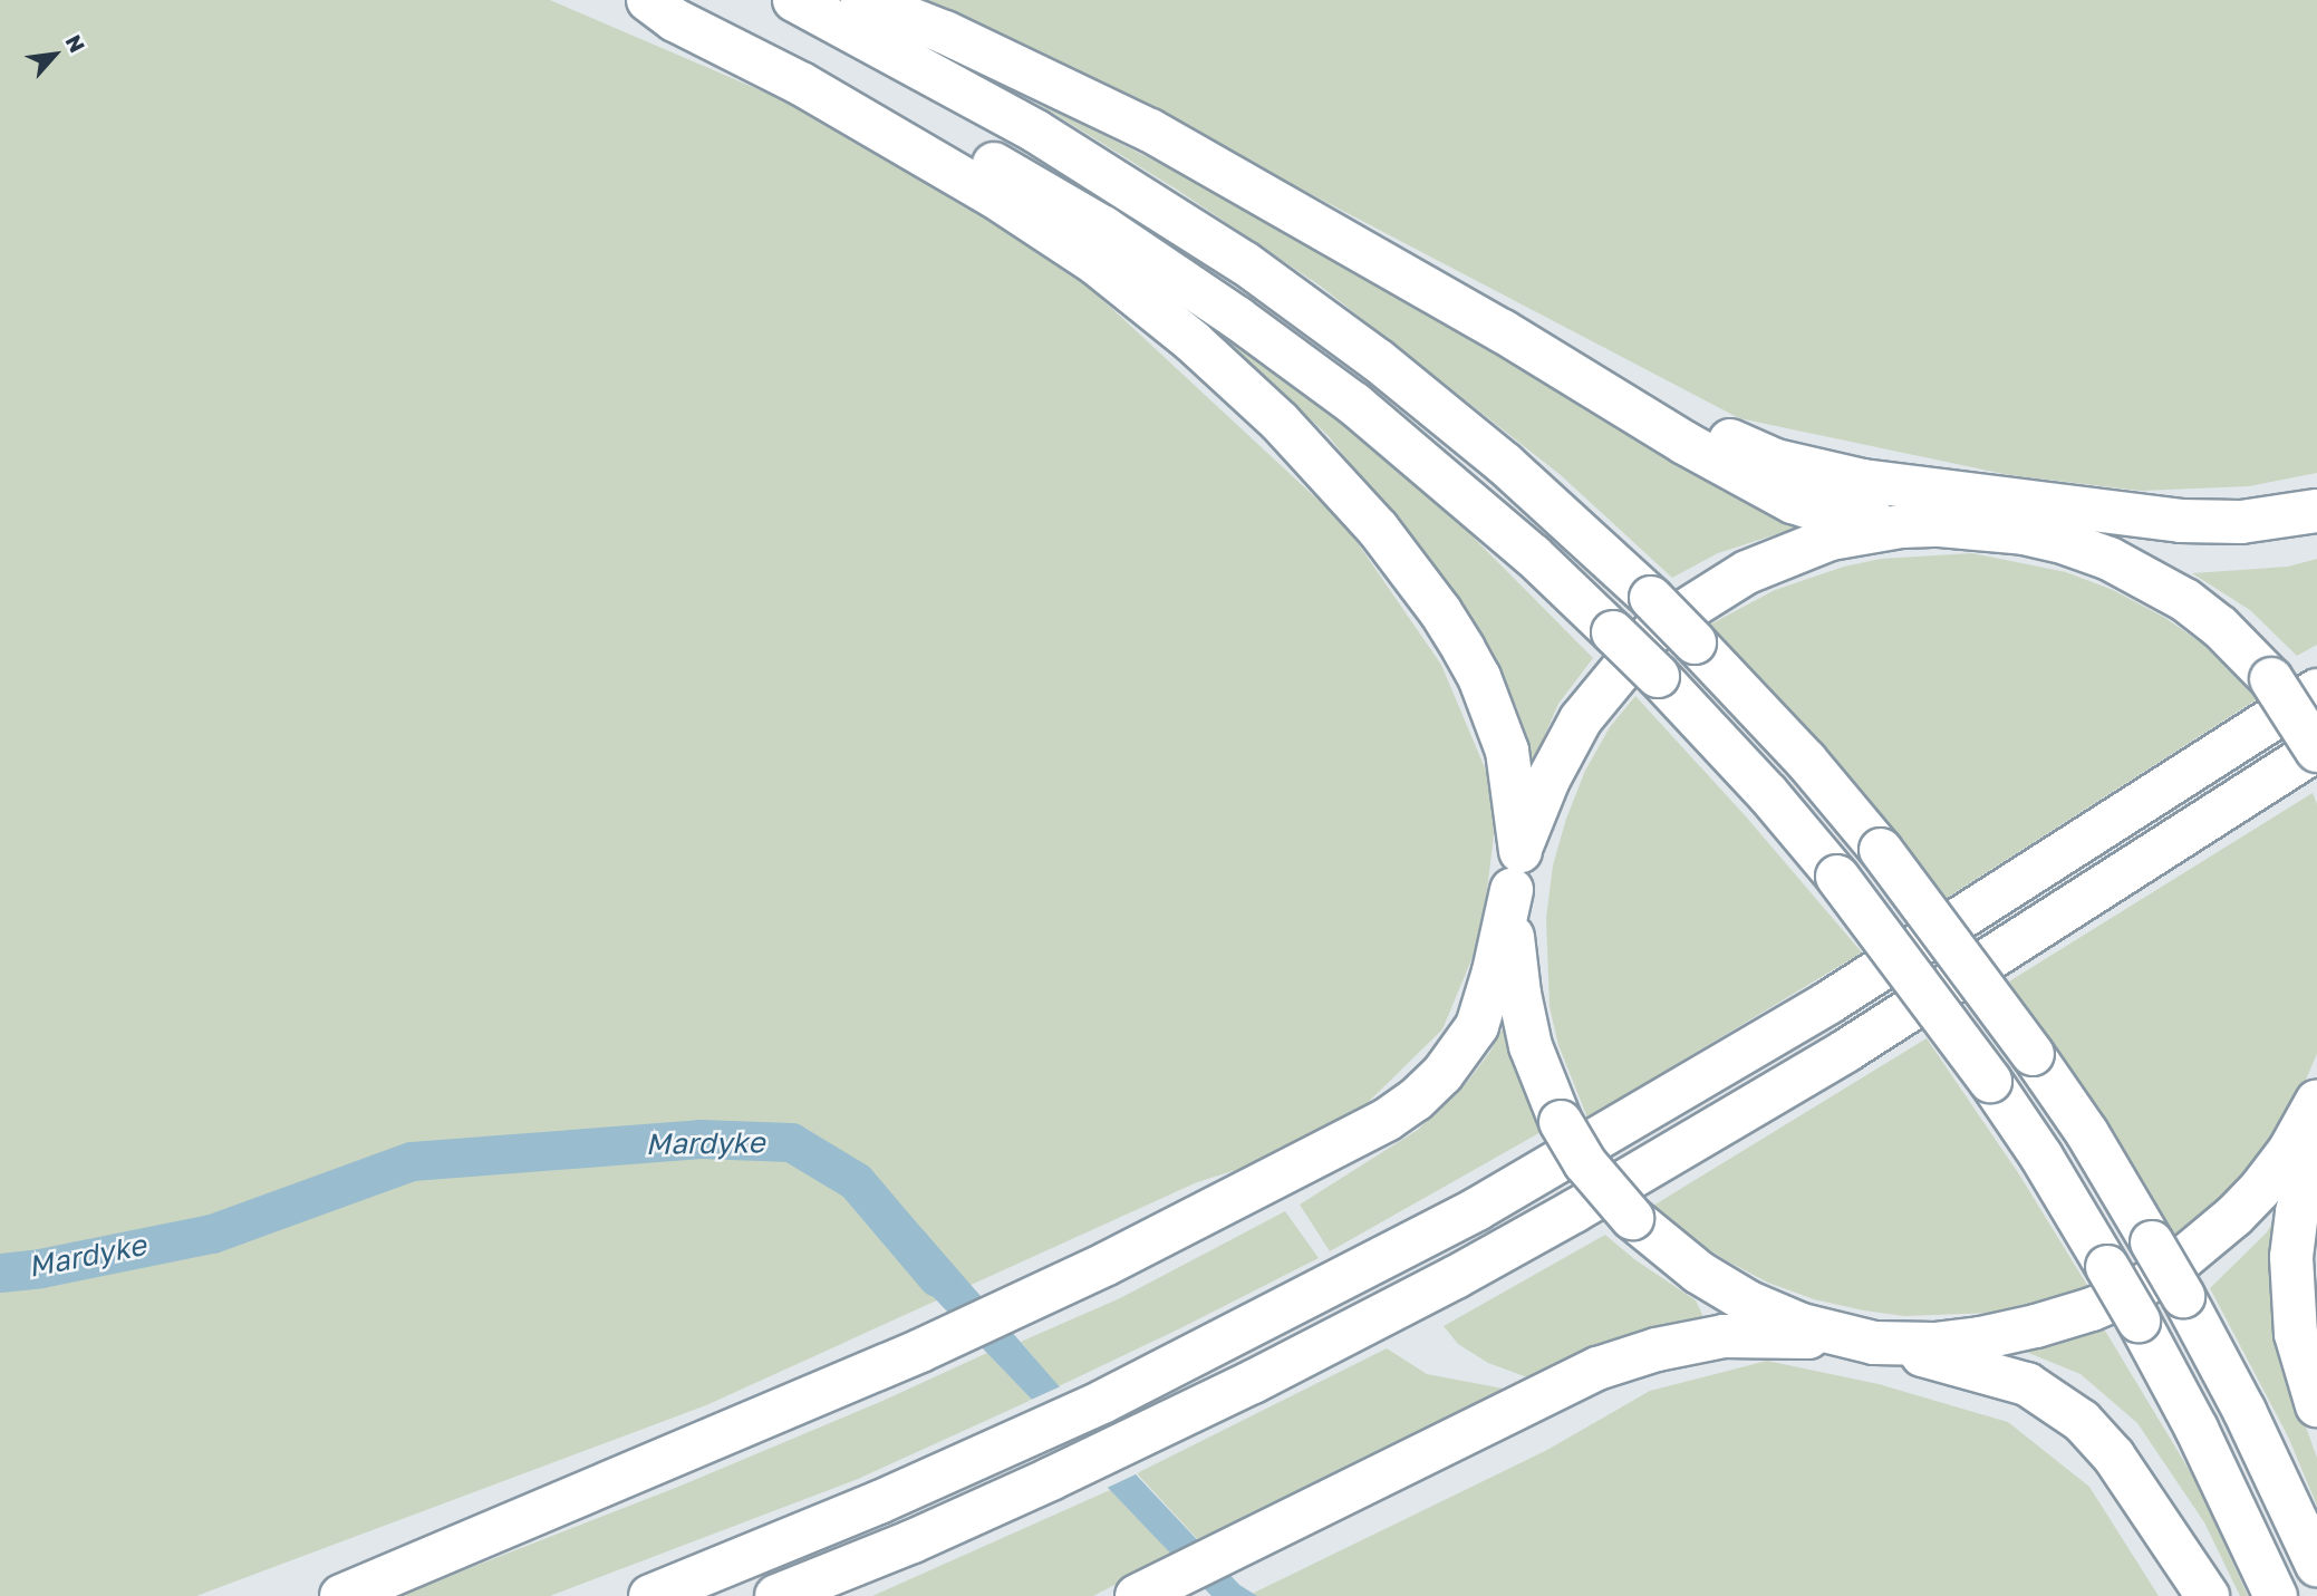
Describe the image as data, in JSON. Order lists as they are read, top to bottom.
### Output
{
  "water": ["Mardyke"],
  "north": "top right"
}
